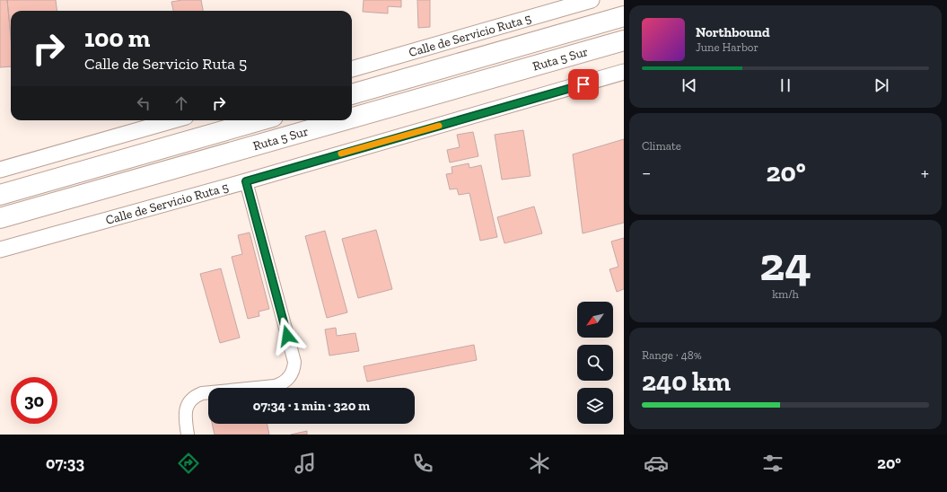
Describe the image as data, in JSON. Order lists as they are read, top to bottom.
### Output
{
  "streets": {
    "highway": ["Ruta 5 Sur"],
    "street": ["Calle de Servicio Ruta 5"]
  },
  "north": "bottom left",
  "page": {
    "turn": ["100 m", "Calle de Servicio Ruta 5"],
    "song": ["Northbound", "June Harbor"],
    "tile": [
      "Climate",
      ["24", "km/h"],
      ["Range · 48%", "240 km"]
    ],
    "heat": ["−", "20°", "+"],
    "limit": "30",
    "trip": "07:34 · 1 min · 320 m",
    "tabs": ["07:33", "20°"]
  }
}
